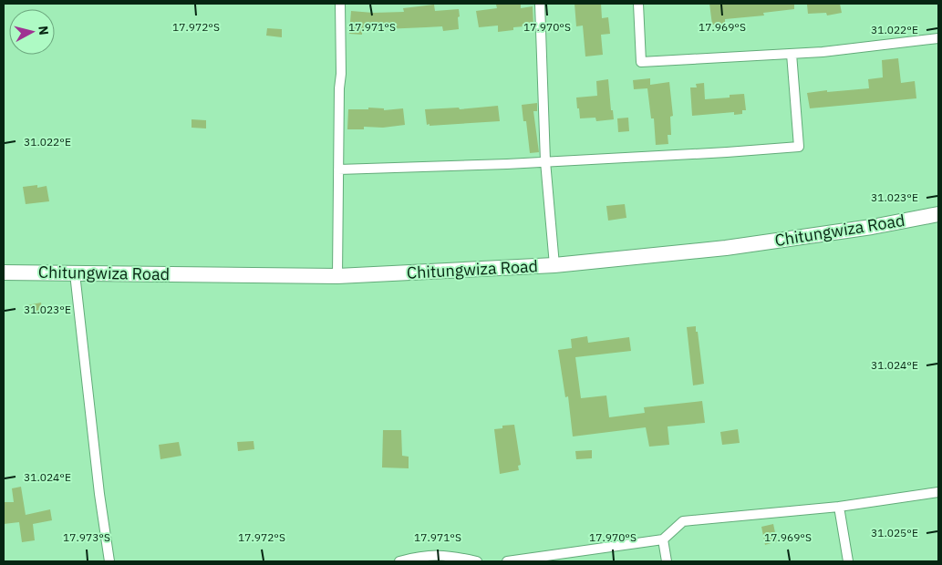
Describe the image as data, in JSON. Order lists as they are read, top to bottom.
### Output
{
  "streets": {
    "main road": ["Chitungwiza Road"]
  },
  "north": "right",
  "coordinates": [
    "17.972°S",
    "17.971°S",
    "17.970°S",
    "17.969°S",
    "31.022°E",
    "31.023°E",
    "31.024°E",
    "31.025°E",
    "17.973°S"
  ]
}
